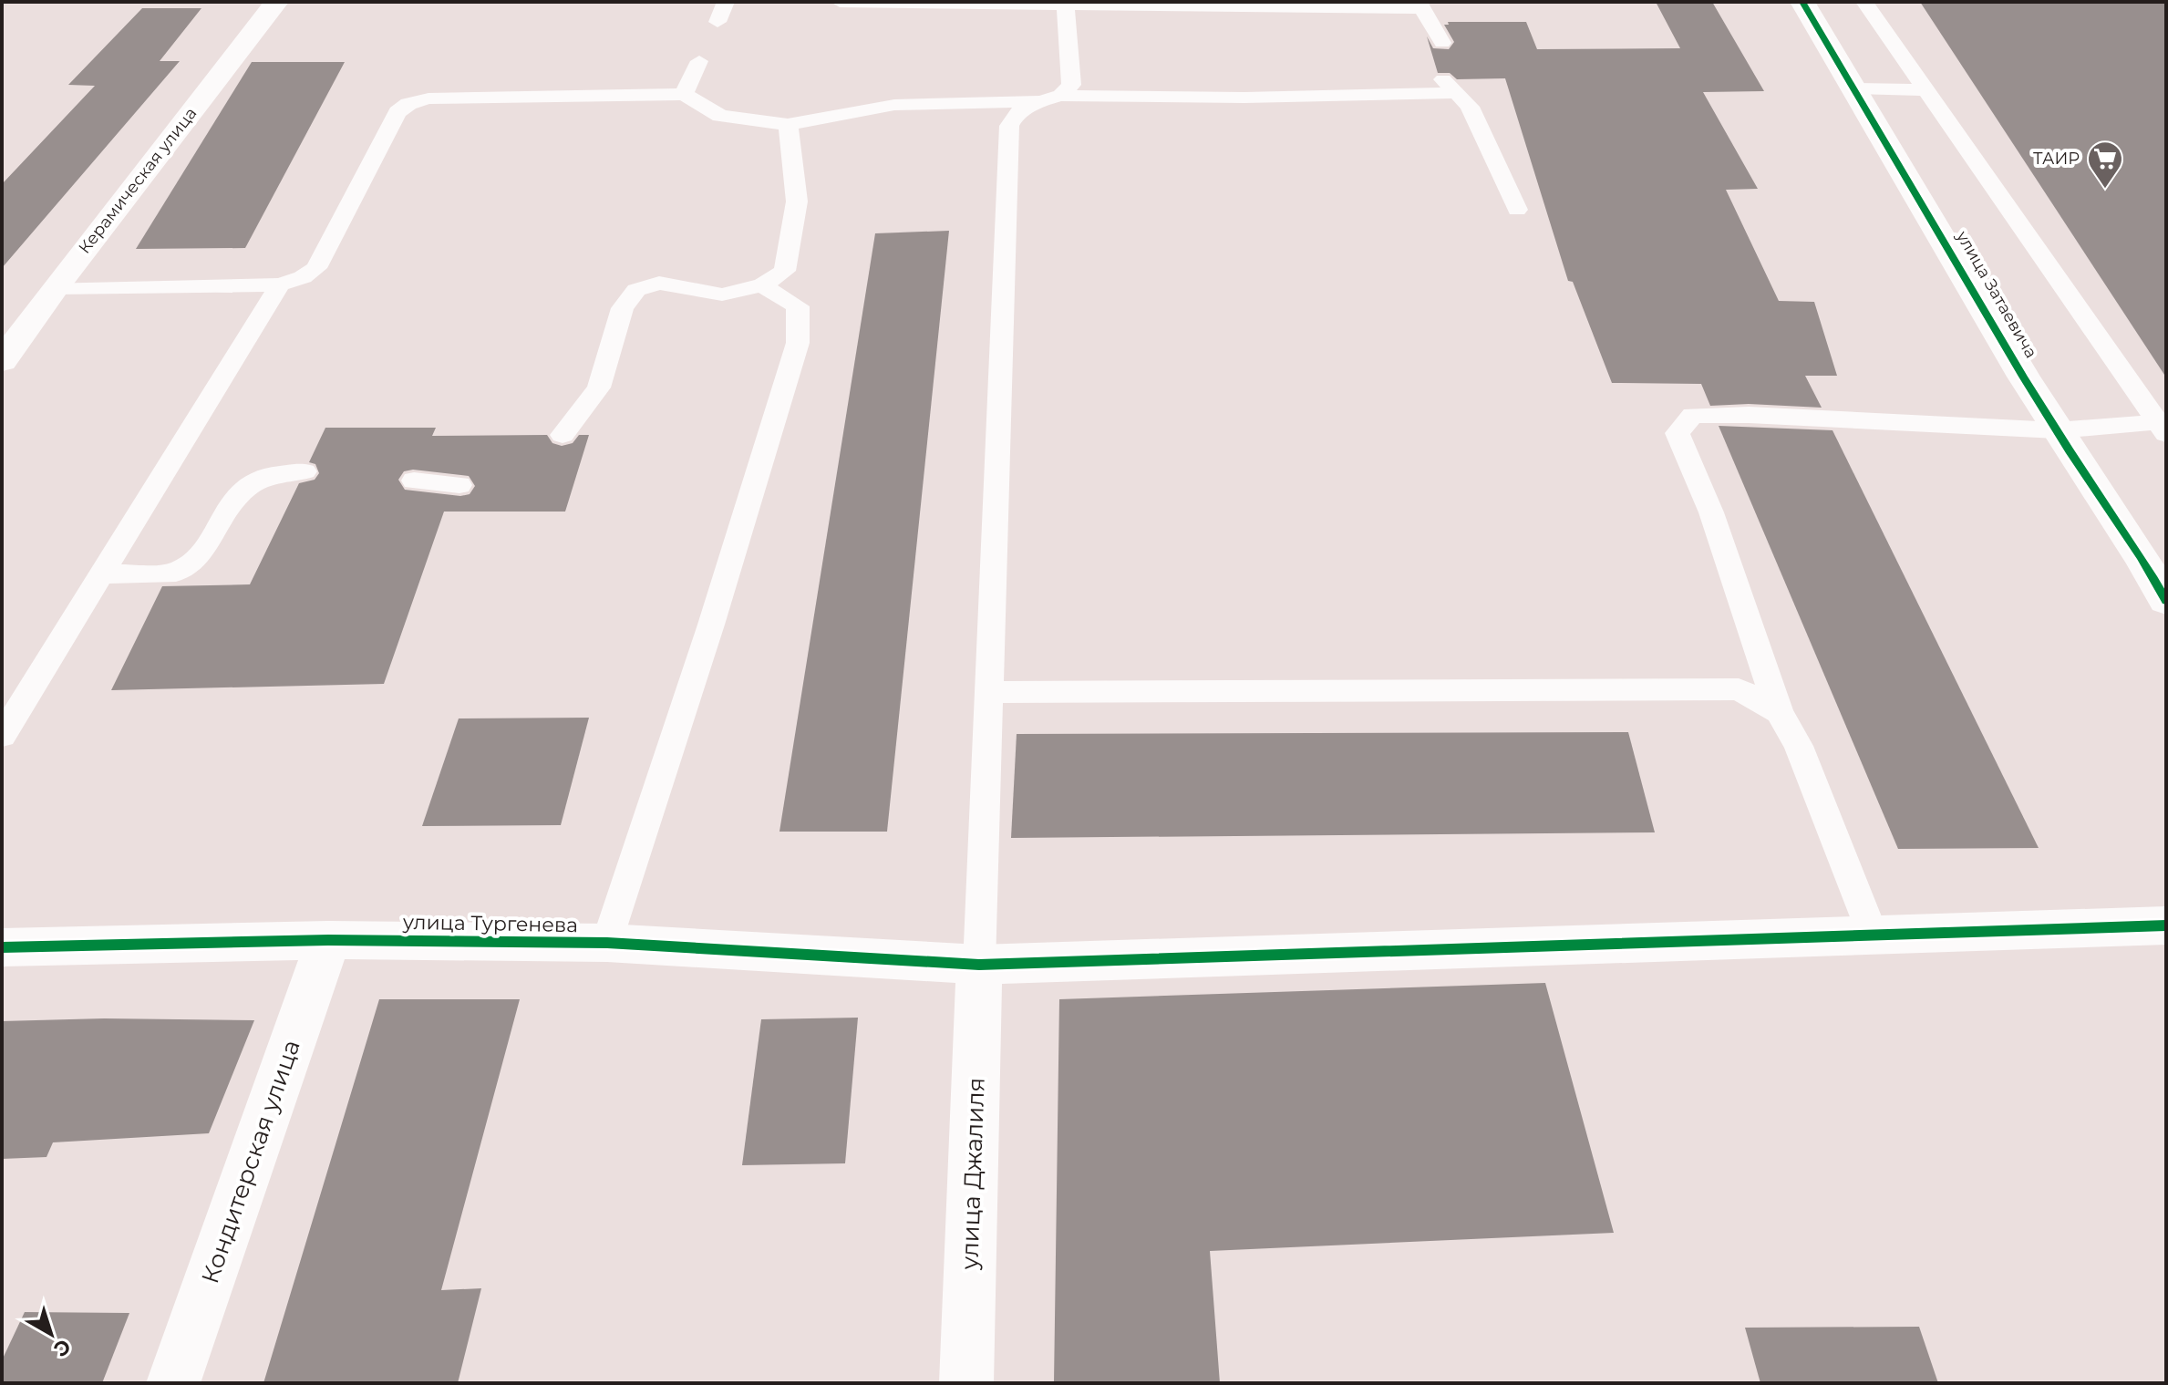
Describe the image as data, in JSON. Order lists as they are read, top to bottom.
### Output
{
  "streets": {
    "street": [
      "Керамическая улица",
      "улица Затаевича",
      "улица Тургенева",
      "Кондитерская улица",
      "улица Джалиля"
    ]
  },
  "crossings": [
    ["улица Тургенева", "Кондитерская улица"],
    ["улица Тургенева", "улица Джалиля"]
  ],
  "places": {
    "supermarket": ["ТАИР"]
  },
  "north": "bottom right"
}
